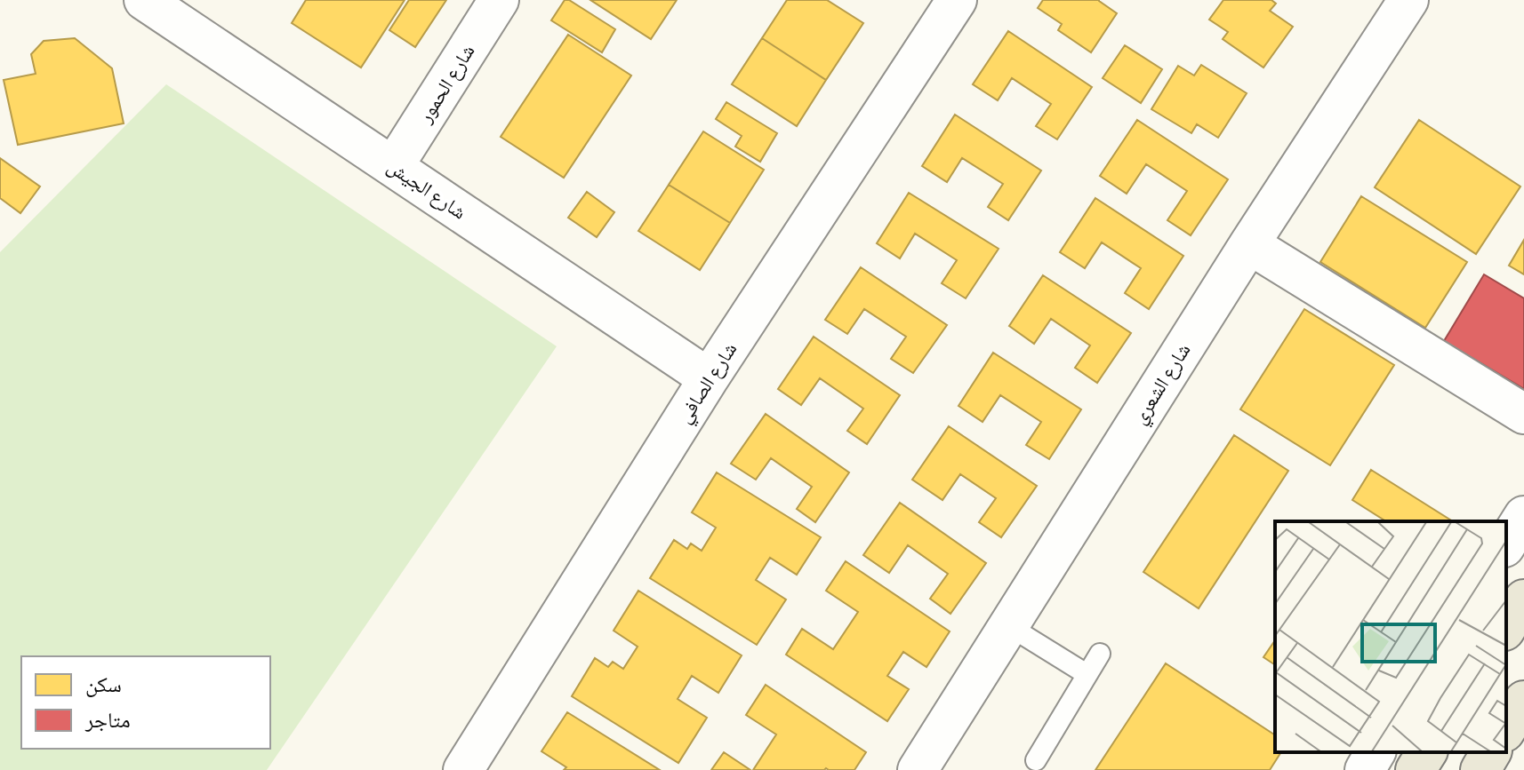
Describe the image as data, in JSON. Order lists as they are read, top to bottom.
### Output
{
  "streets": {
    "street": [
      "شارع الحمور",
      "شارع الجيش",
      "شارع الصافي",
      "شارع الشعري"
    ]
  },
  "crossings": [
    ["شارع الحمور", "شارع الجيش"],
    ["شارع الجيش", "شارع الصافي"]
  ],
  "legend": ["سكن", "متاجر"]
}
